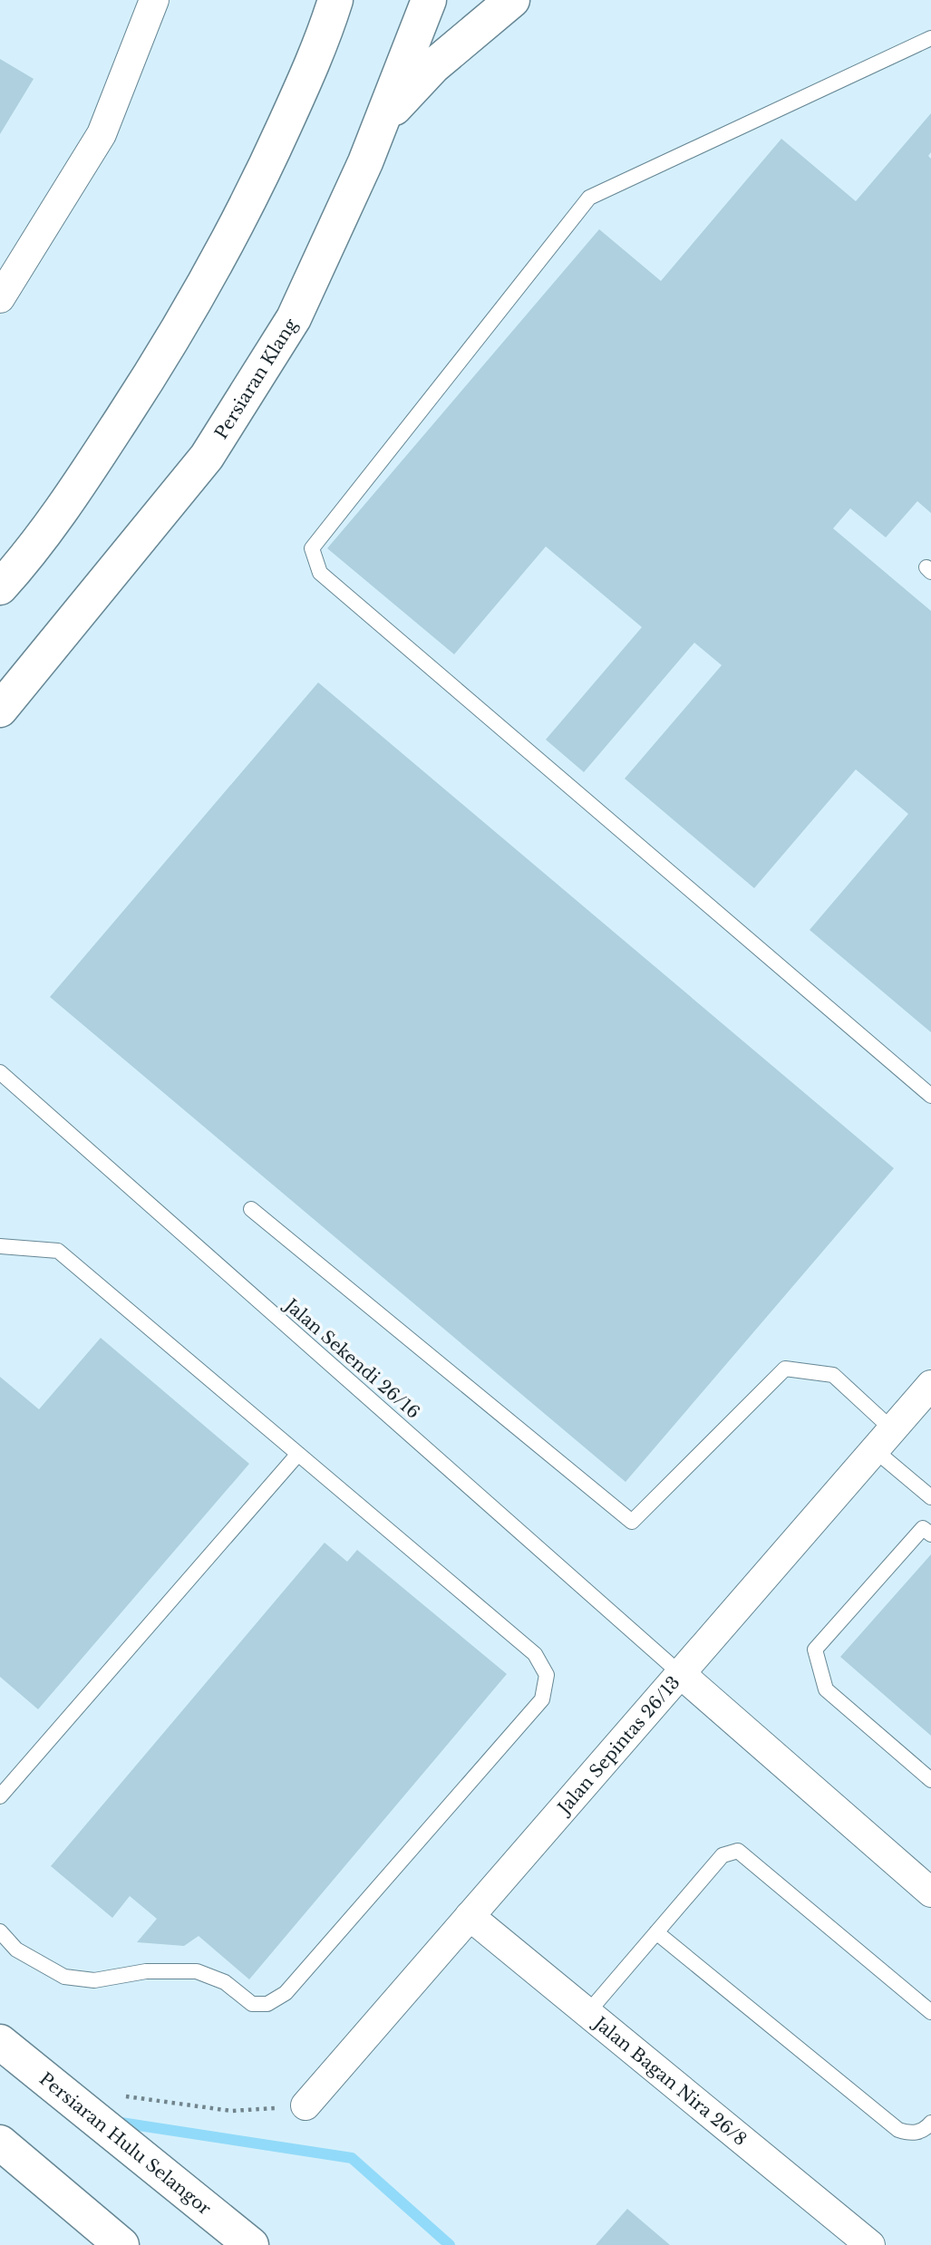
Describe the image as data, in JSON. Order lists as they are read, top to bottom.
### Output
{
  "streets": {
    "main road": ["Persiaran Klang", "Persiaran Hulu Selangor"],
    "street": ["Jalan Sepintas 26/13", "Jalan Bagan Nira 26/8"],
    "lane": ["Jalan Sekendi 26/16"]
  },
  "crossings": [
    ["Jalan Sekendi 26/16", "Jalan Sepintas 26/13"],
    ["Jalan Sepintas 26/13", "Jalan Bagan Nira 26/8"]
  ]
}
